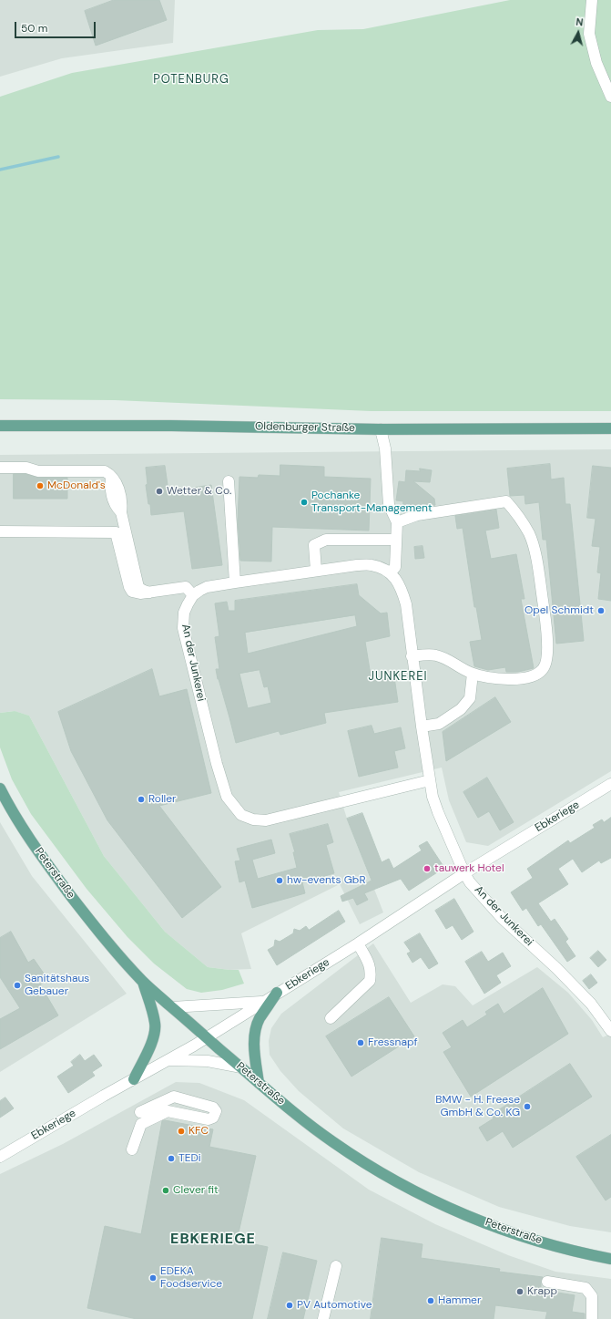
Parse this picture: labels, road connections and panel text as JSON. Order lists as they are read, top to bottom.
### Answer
{
  "streets": {
    "main road": ["Oldenburger Straße", "Peterstraße"],
    "street": ["An der Junkerei", "Ebkeriege"]
  },
  "crossings": [
    ["An der Junkerei", "Ebkeriege"],
    ["Ebkeriege", "Peterstraße"]
  ],
  "districts": ["POTENBURG", "JUNKEREI", "EBKERIEGE"],
  "places": [
    "McDonald's",
    "Wetter & Co.",
    "Pochanke Transport-Management",
    "Opel Schmidt",
    "Roller",
    "tauwerk Hotel",
    "hw-events GbR",
    "Sanitätshaus Gebauer",
    "Fressnapf",
    "BMW - H. Freese GmbH & Co. KG",
    "KFC",
    "TEDi",
    "Clever fit",
    "EDEKA Foodservice",
    "Krapp",
    "Hammer",
    "PV Automotive"
  ],
  "scale_bar": "50 m",
  "north": "top"
}
